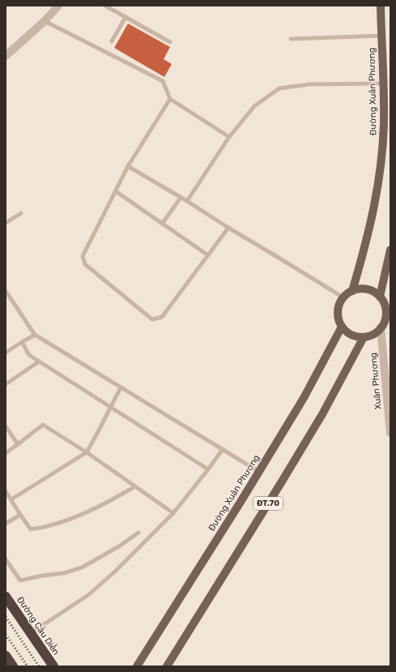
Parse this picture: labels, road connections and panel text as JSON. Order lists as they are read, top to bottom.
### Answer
{
  "streets": {
    "highway": ["Đường Cầu Diễn"],
    "main road": ["Đường Xuân Phương", "ĐT.70"],
    "street": ["Xuân Phương"]
  },
  "crossings": [
    ["Đường Xuân Phương", "Xuân Phương"],
    ["Đường Xuân Phương", "ĐT.70"],
    ["Xuân Phương", "ĐT.70"]
  ]
}
